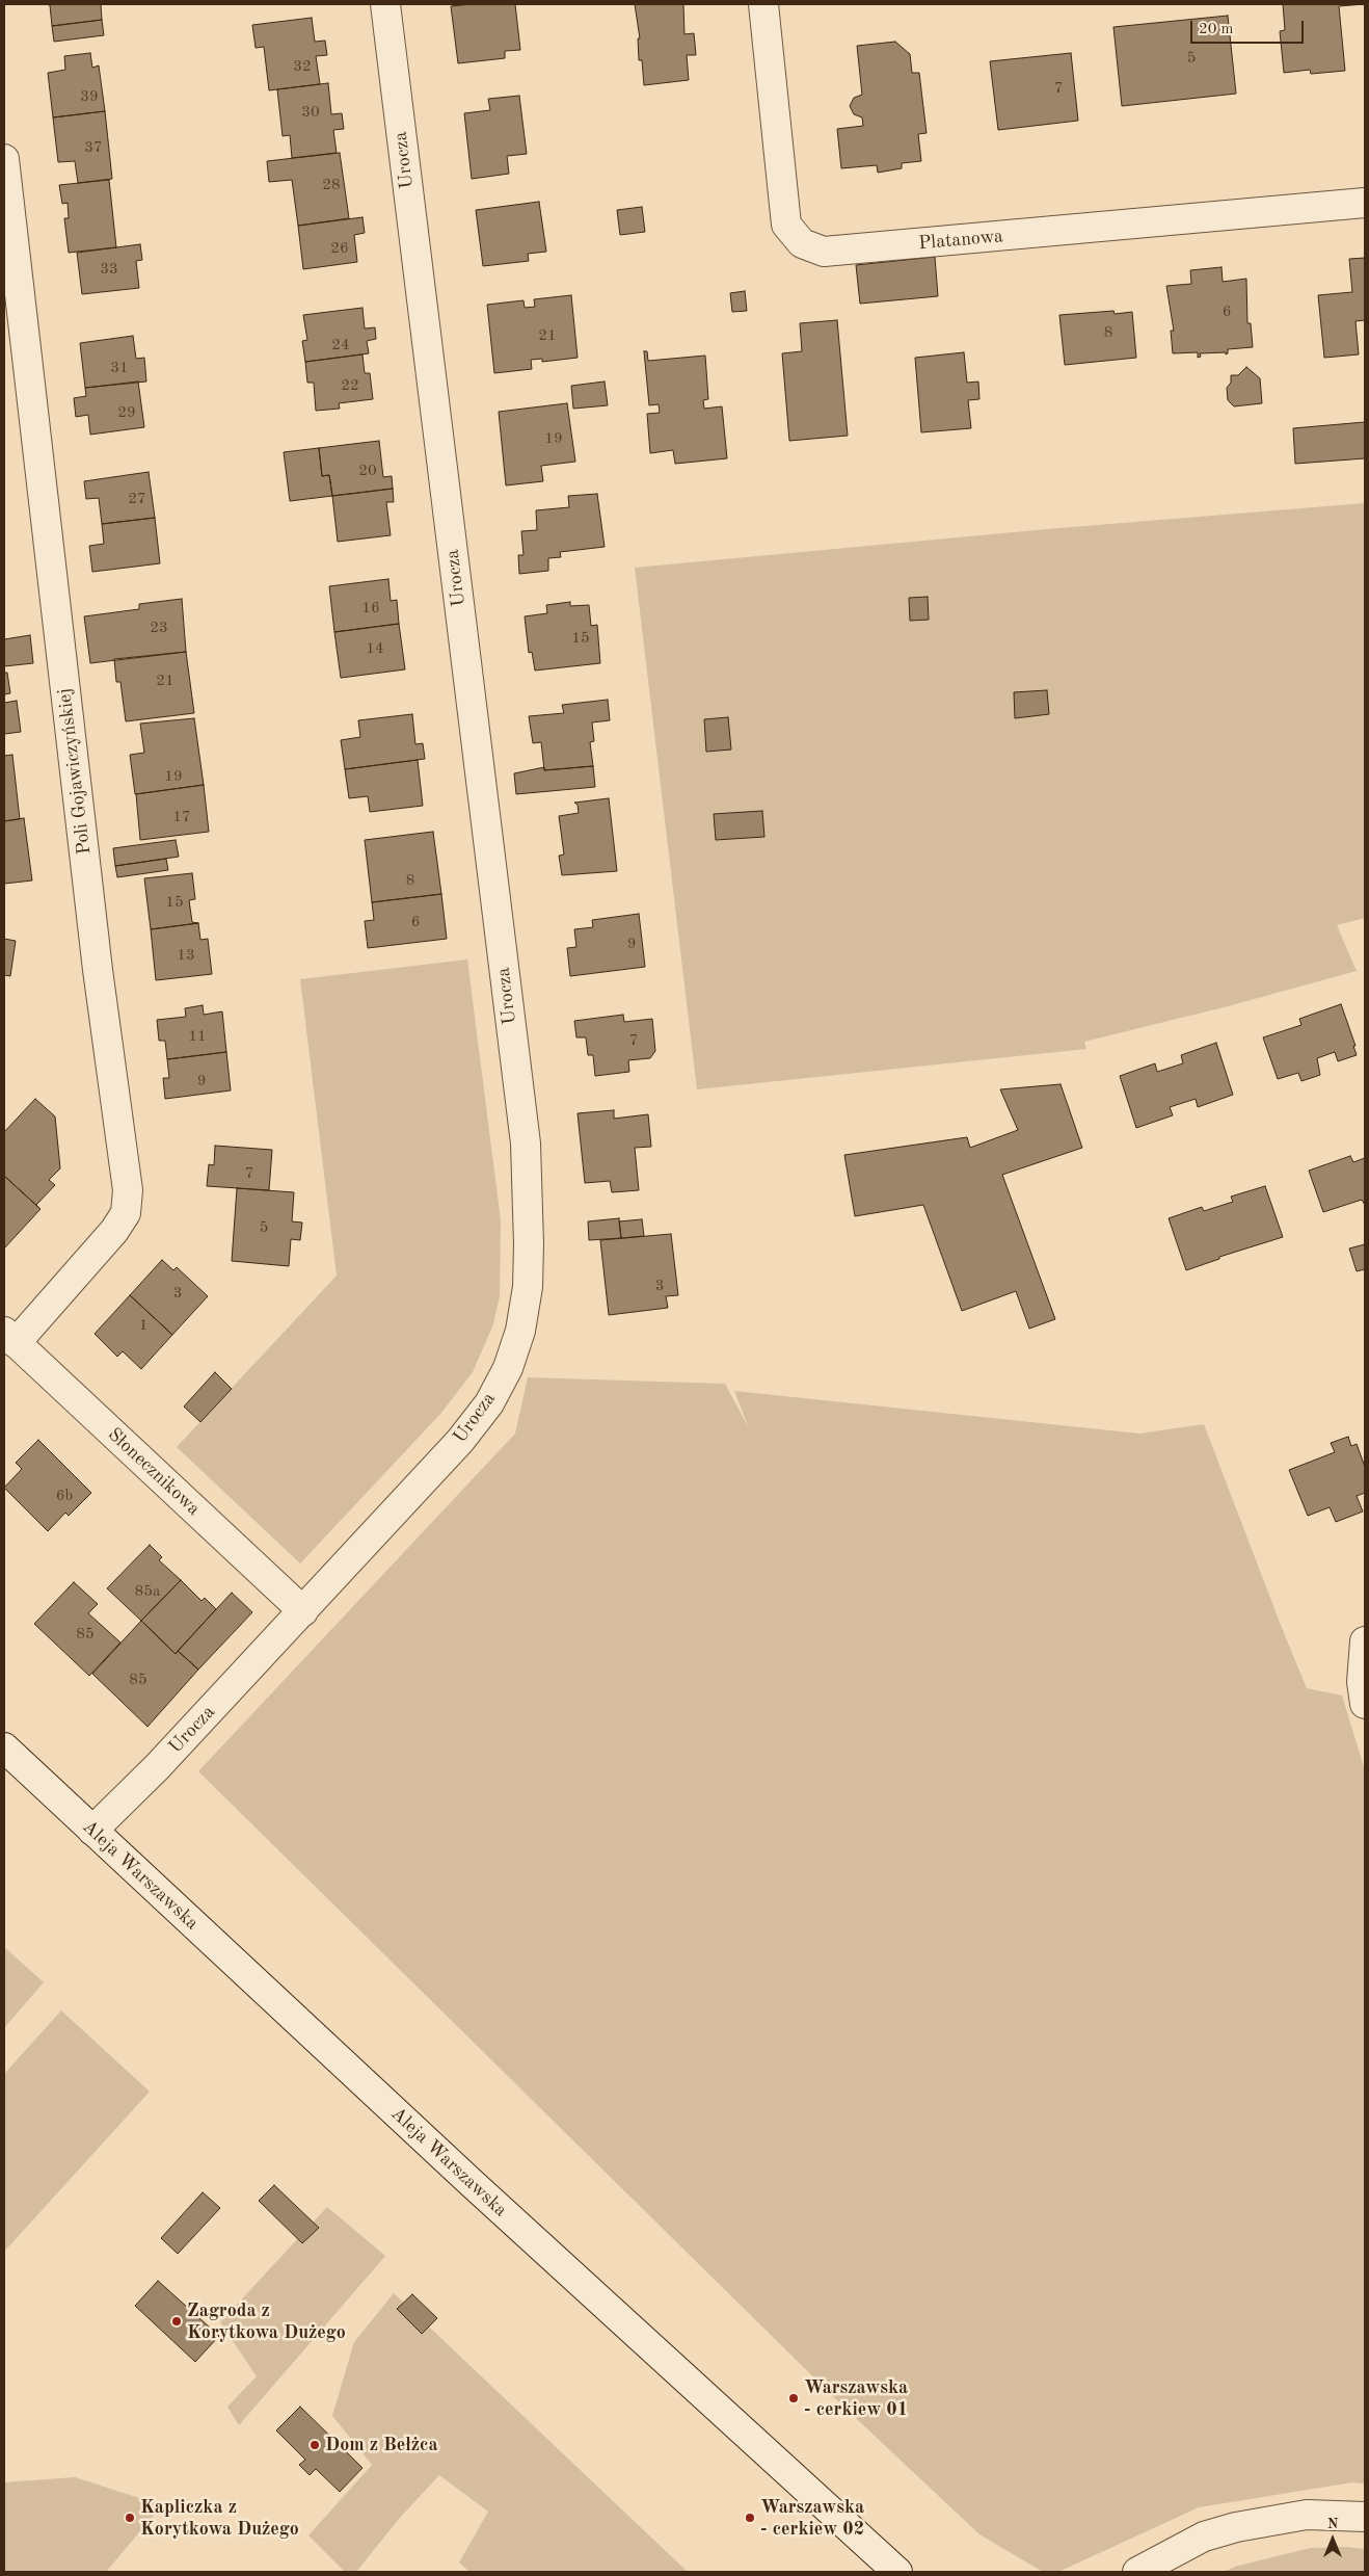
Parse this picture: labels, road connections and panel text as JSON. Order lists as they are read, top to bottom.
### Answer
{
  "streets": {
    "street": [
      "Urocza",
      "Platanowa",
      "Poli Gojawiczyńskiej",
      "Słonecznikowa",
      "Aleja Warszawska"
    ]
  },
  "crossings": [
    ["Urocza", "Słonecznikowa"],
    ["Urocza", "Aleja Warszawska"],
    ["Poli Gojawiczyńskiej", "Słonecznikowa"]
  ],
  "places": [
    "Zagroda z Korytkowa Dużego",
    "Warszawska - cerkiew 01",
    "Dom z Bełżca",
    "Kapliczka z Korytkowa Dużego",
    "Warszawska - cerkiew 02"
  ],
  "house_numbers": [
    "5",
    "32",
    "7",
    "39",
    "30",
    "37",
    "28",
    "26",
    "33",
    "6",
    "8",
    "21",
    "24",
    "31",
    "22",
    "29",
    "19",
    "20",
    "27",
    "16",
    "23",
    "15",
    "14",
    "21",
    "19",
    "17",
    "8",
    "15",
    "6",
    "9",
    "13",
    "11",
    "7",
    "9",
    "7",
    "5",
    "3",
    "3",
    "1",
    "6b",
    "85a",
    "85",
    "85"
  ],
  "scale_bar": "20 m",
  "north": "top"
}
